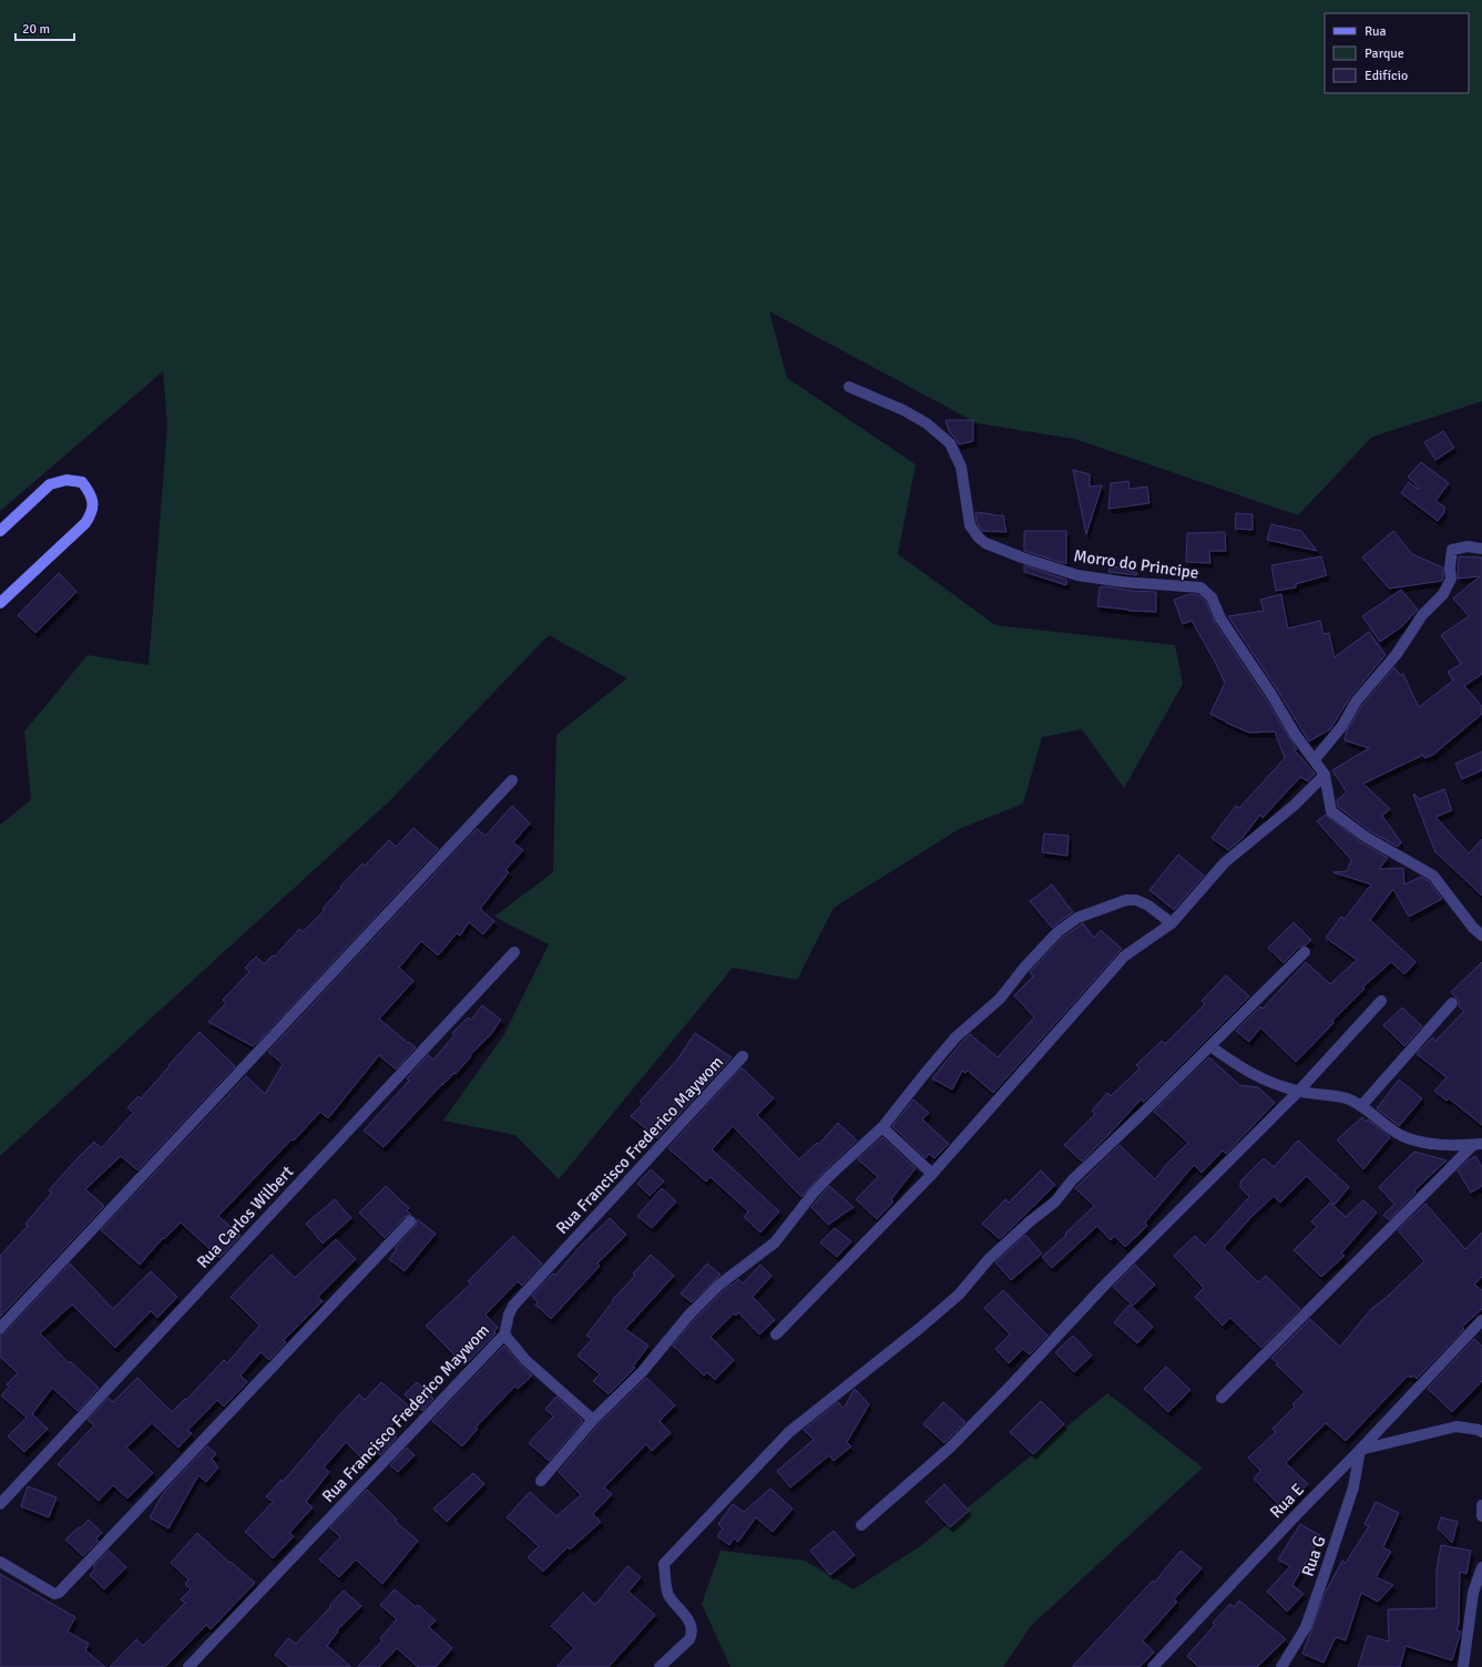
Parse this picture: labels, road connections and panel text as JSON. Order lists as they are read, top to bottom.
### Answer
{
  "streets": {
    "street": [
      "Morro do Principe",
      "Rua Francisco Frederico Maywom",
      "Rua Carlos Wilbert",
      "Rua E",
      "Rua G"
    ]
  },
  "crossings": [
    ["Rua E", "Rua G"]
  ],
  "legend": ["Rua", "Parque", "Edifício"],
  "scale_bar": "20 m"
}
